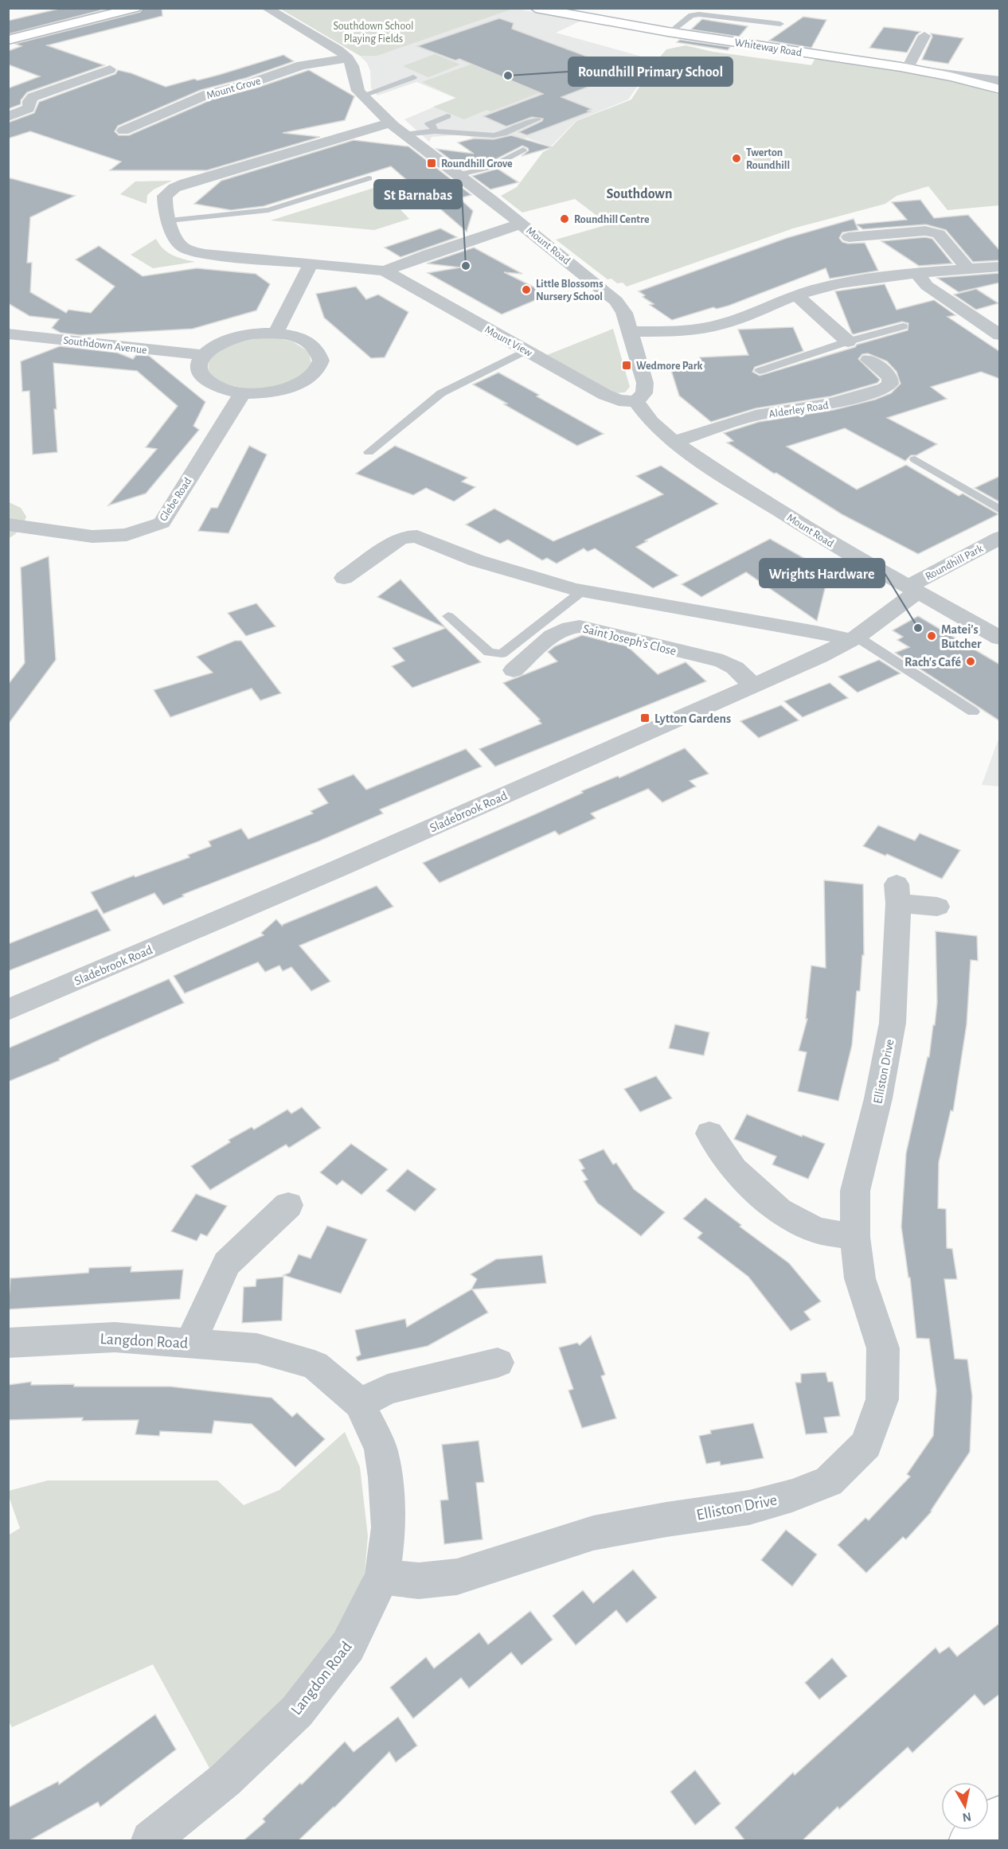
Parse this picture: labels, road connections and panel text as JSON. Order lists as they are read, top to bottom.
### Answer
{
  "streets": {
    "street": [
      "Whiteway Road",
      "Mount Grove",
      "Mount Road",
      "Mount View",
      "Southdown Avenue",
      "Alderley Road",
      "Glebe Road",
      "Roundhill Park",
      "Saint Joseph's Close",
      "Sladebrook Road",
      "Elliston Drive",
      "Langdon Road"
    ]
  },
  "crossings": [
    ["Mount Grove", "Mount Road"],
    ["Mount Road", "Mount View"],
    ["Mount Road", "Alderley Road"],
    ["Mount Road", "Roundhill Park"],
    ["Mount Road", "Sladebrook Road"],
    ["Roundhill Park", "Sladebrook Road"],
    ["Saint Joseph's Close", "Sladebrook Road"],
    ["Elliston Drive", "Langdon Road"]
  ],
  "districts": ["Southdown"],
  "parks": ["Southdown School Playing Fields"],
  "places": {
    "other": [
      "Roundhill Primary School",
      "Twerton Roundhill",
      "Roundhill Centre",
      "St Barnabas",
      "Little Blossoms Nursery School",
      "Wrights Hardware",
      "Matei's Butcher",
      "Rach's Café"
    ],
    "transit": ["Roundhill Grove", "Wedmore Park", "Lytton Gardens"]
  },
  "north": "bottom"
}
